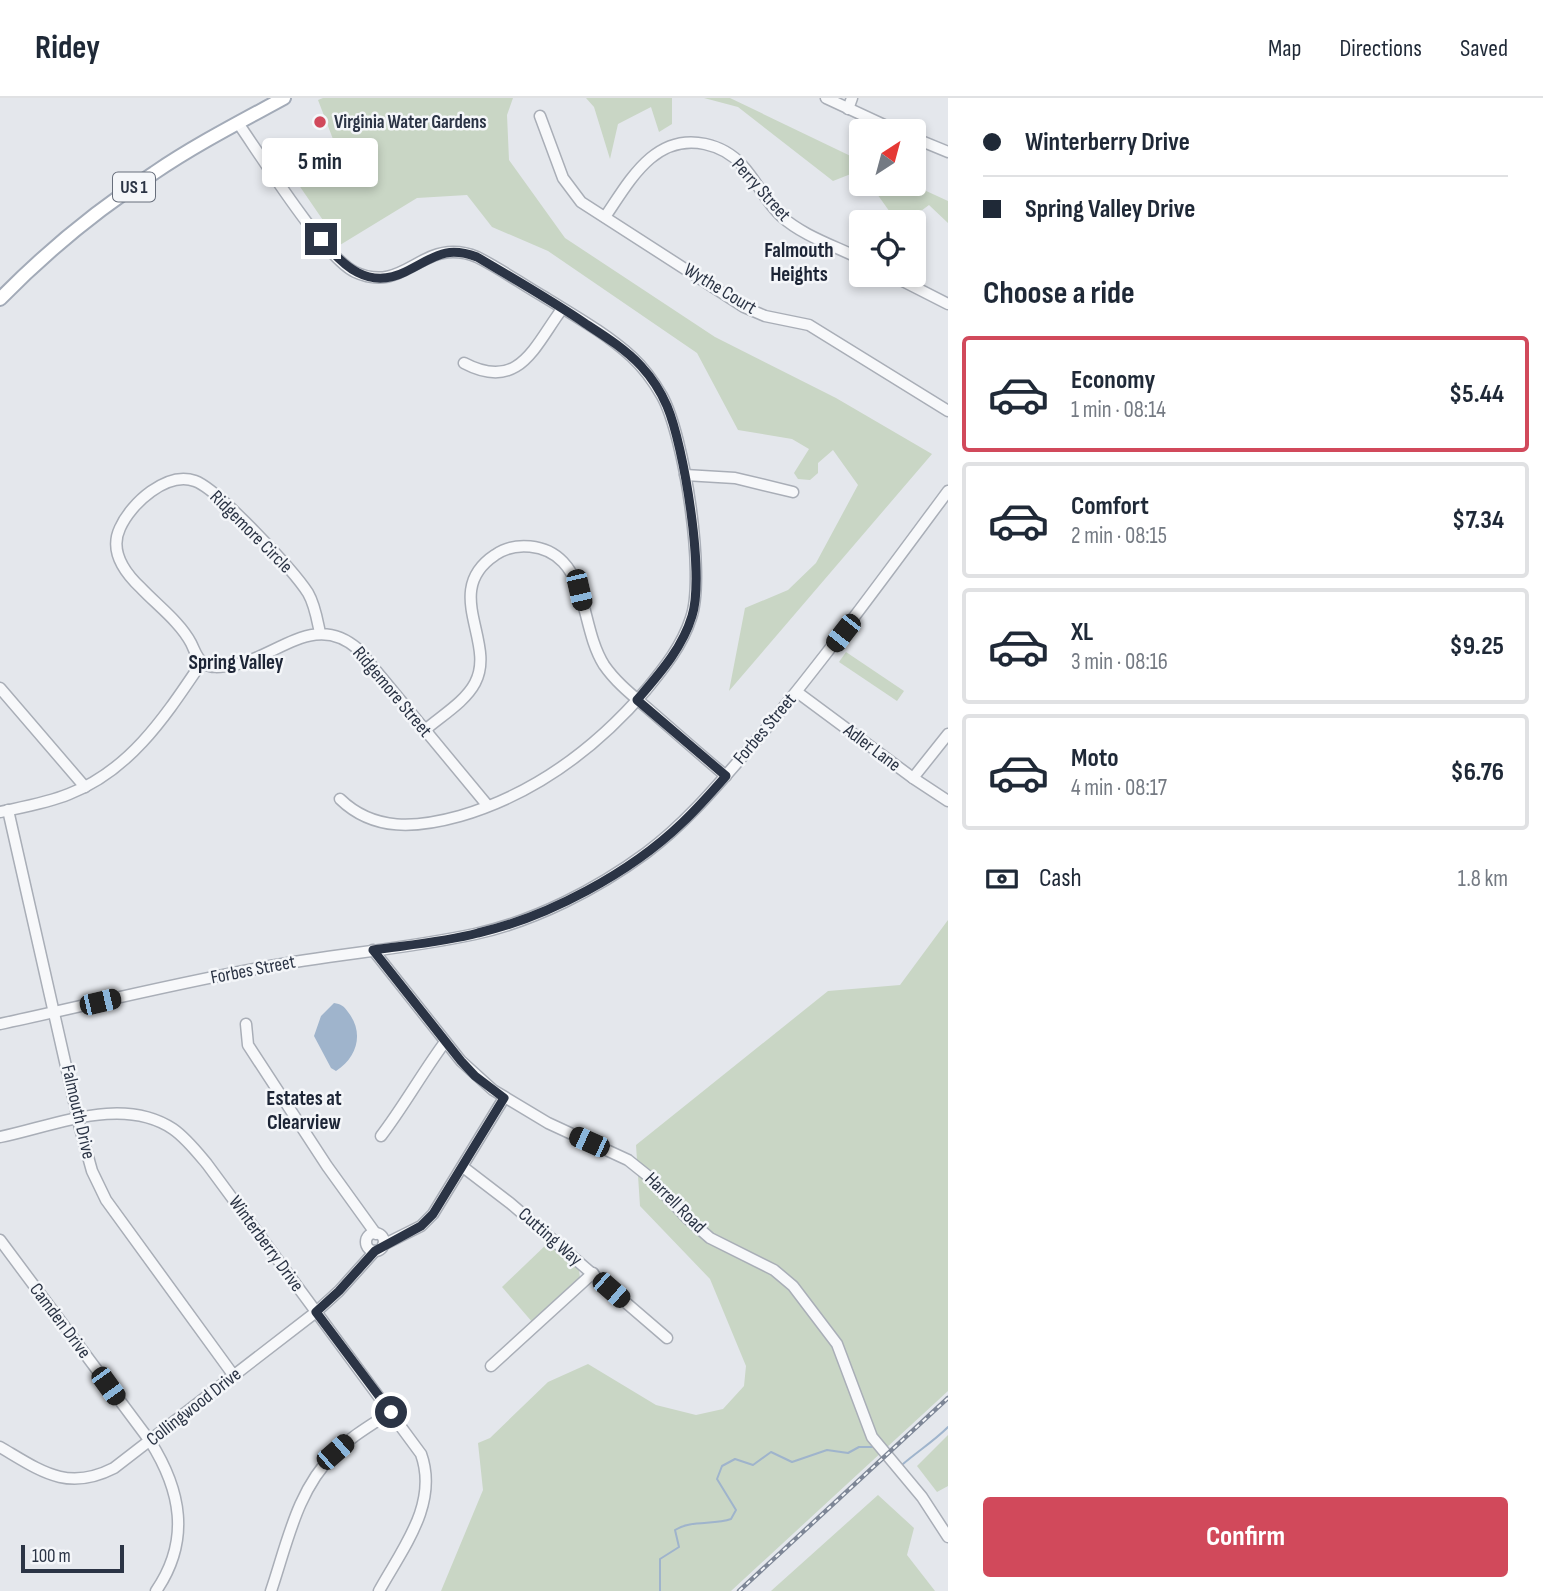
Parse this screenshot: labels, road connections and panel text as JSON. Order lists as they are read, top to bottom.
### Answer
{
  "streets": {
    "main road": ["US 1"],
    "street": [
      "Perry Street",
      "Wythe Court",
      "Ridgemore Circle",
      "Ridgemore Street",
      "Forbes Street",
      "Adler Lane",
      "Falmouth Drive",
      "Harrell Road",
      "Cutting Way",
      "Winterberry Drive",
      "Camden Drive",
      "Collingwood Drive"
    ]
  },
  "crossings": [
    ["Perry Street", "Wythe Court"],
    ["Ridgemore Circle", "Ridgemore Street"],
    ["Forbes Street", "Adler Lane"],
    ["Forbes Street", "Falmouth Drive"],
    ["Forbes Street", "Harrell Road"],
    ["Falmouth Drive", "Winterberry Drive"],
    ["Falmouth Drive", "Collingwood Drive"],
    ["Winterberry Drive", "Collingwood Drive"],
    ["Camden Drive", "Collingwood Drive"]
  ],
  "districts": ["Falmouth Heights", "Spring Valley", "Estates at Clearview"],
  "places": ["Virginia Water Gardens"],
  "scale_bar": "100 m",
  "north": "top right",
  "page": {
    "header": "Ridey",
    "nav": ["Map", "Directions", "Saved"],
    "banner": ["Winterberry Drive", "Spring Valley Drive"],
    "bubble": "5 min",
    "heading": "Choose a ride",
    "list": [
      {
        "name": "Economy",
        "note": "1 min · 08:14",
        "value": "$5.44"
      },
      {
        "name": "Comfort",
        "note": "2 min · 08:15",
        "value": "$7.34"
      },
      {
        "name": "XL",
        "note": "3 min · 08:16",
        "value": "$9.25"
      },
      {
        "name": "Moto",
        "note": "4 min · 08:17",
        "value": "$6.76"
      }
    ],
    "pay": ["Cash", "1.8 km"],
    "buttons": "Confirm",
    "scale": "100 m"
  }
}
